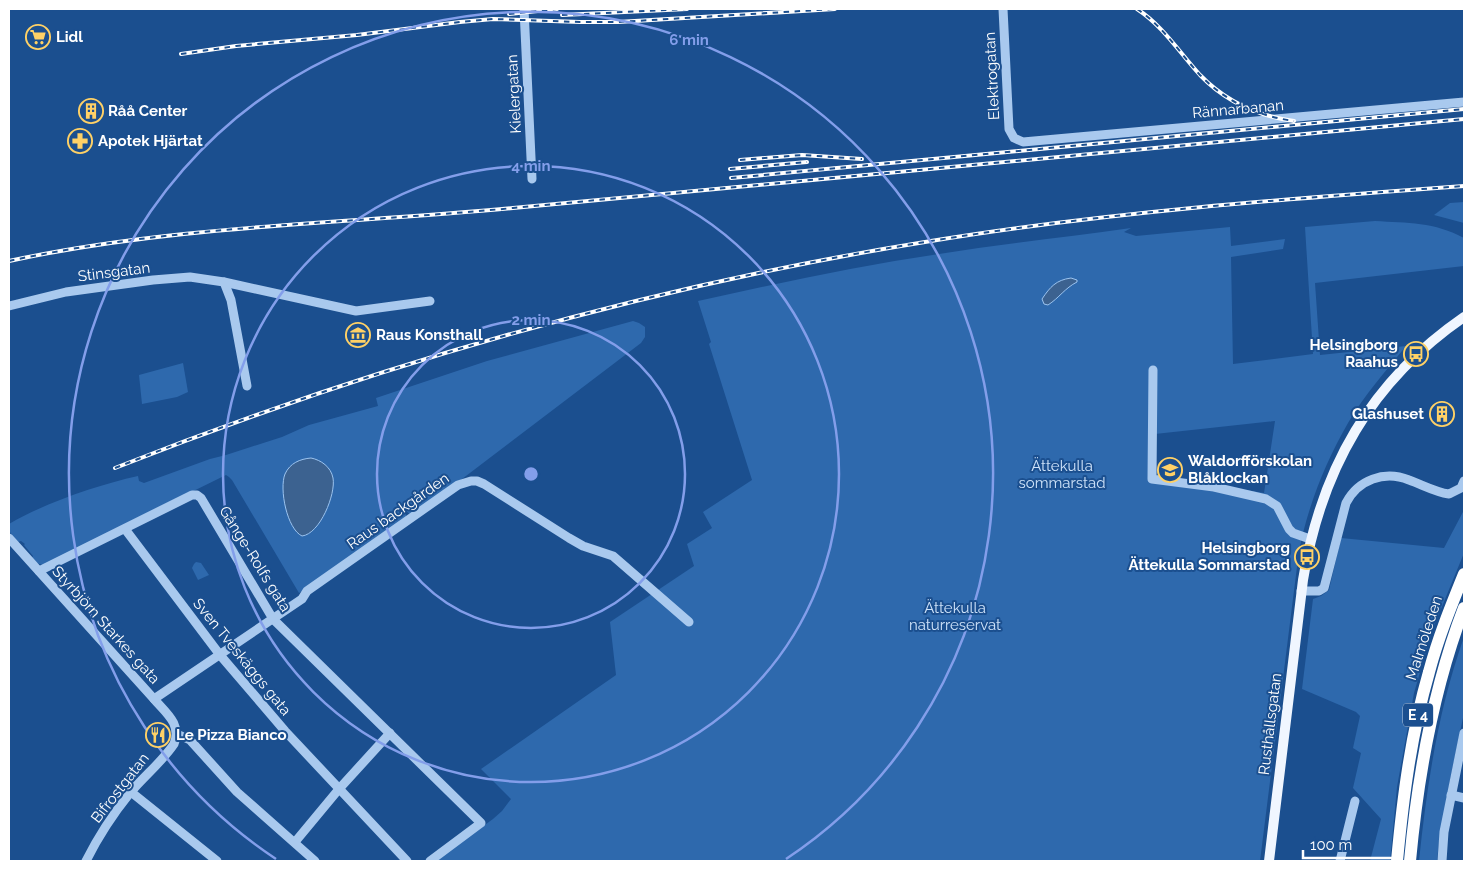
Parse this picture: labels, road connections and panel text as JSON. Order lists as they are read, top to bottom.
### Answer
{
  "streets": {
    "highway": ["Malmöleden", "E 4"],
    "main road": ["Rusthållsgatan"],
    "street": [
      "Elektrogatan",
      "Kielergatan",
      "Rännarbanan",
      "Stinsgatan",
      "Raus backgården",
      "Gånge-Rolfs gata",
      "Styrbjörn Starkes gata",
      "Sven Tveskäggs gata",
      "Bifrostgatan"
    ]
  },
  "crossings": [
    ["Elektrogatan", "Rännarbanan"],
    ["Raus backgården", "Gånge-Rolfs gata"],
    ["Raus backgården", "Styrbjörn Starkes gata"],
    ["Raus backgården", "Sven Tveskäggs gata"],
    ["Gånge-Rolfs gata", "Styrbjörn Starkes gata"],
    ["Gånge-Rolfs gata", "Sven Tveskäggs gata"],
    ["Styrbjörn Starkes gata", "Bifrostgatan"]
  ],
  "parks": ["Ättekulla sommarstad", "Ättekulla naturreservat"],
  "places": {
    "supermarket": ["Lidl"],
    "building": ["Råå Center", "Glashuset"],
    "pharmacy": ["Apotek Hjärtat"],
    "museum": ["Raus Konsthall"],
    "bus stop": ["Helsingborg Raahus", "Helsingborg Ättekulla Sommarstad"],
    "school or university": ["Waldorfförskolan Blåklockan"],
    "restaurant": ["Le Pizza Bianco"]
  },
  "scale_bar": "100 m",
  "rings": ["6 min", "4 min", "2 min"]
}
